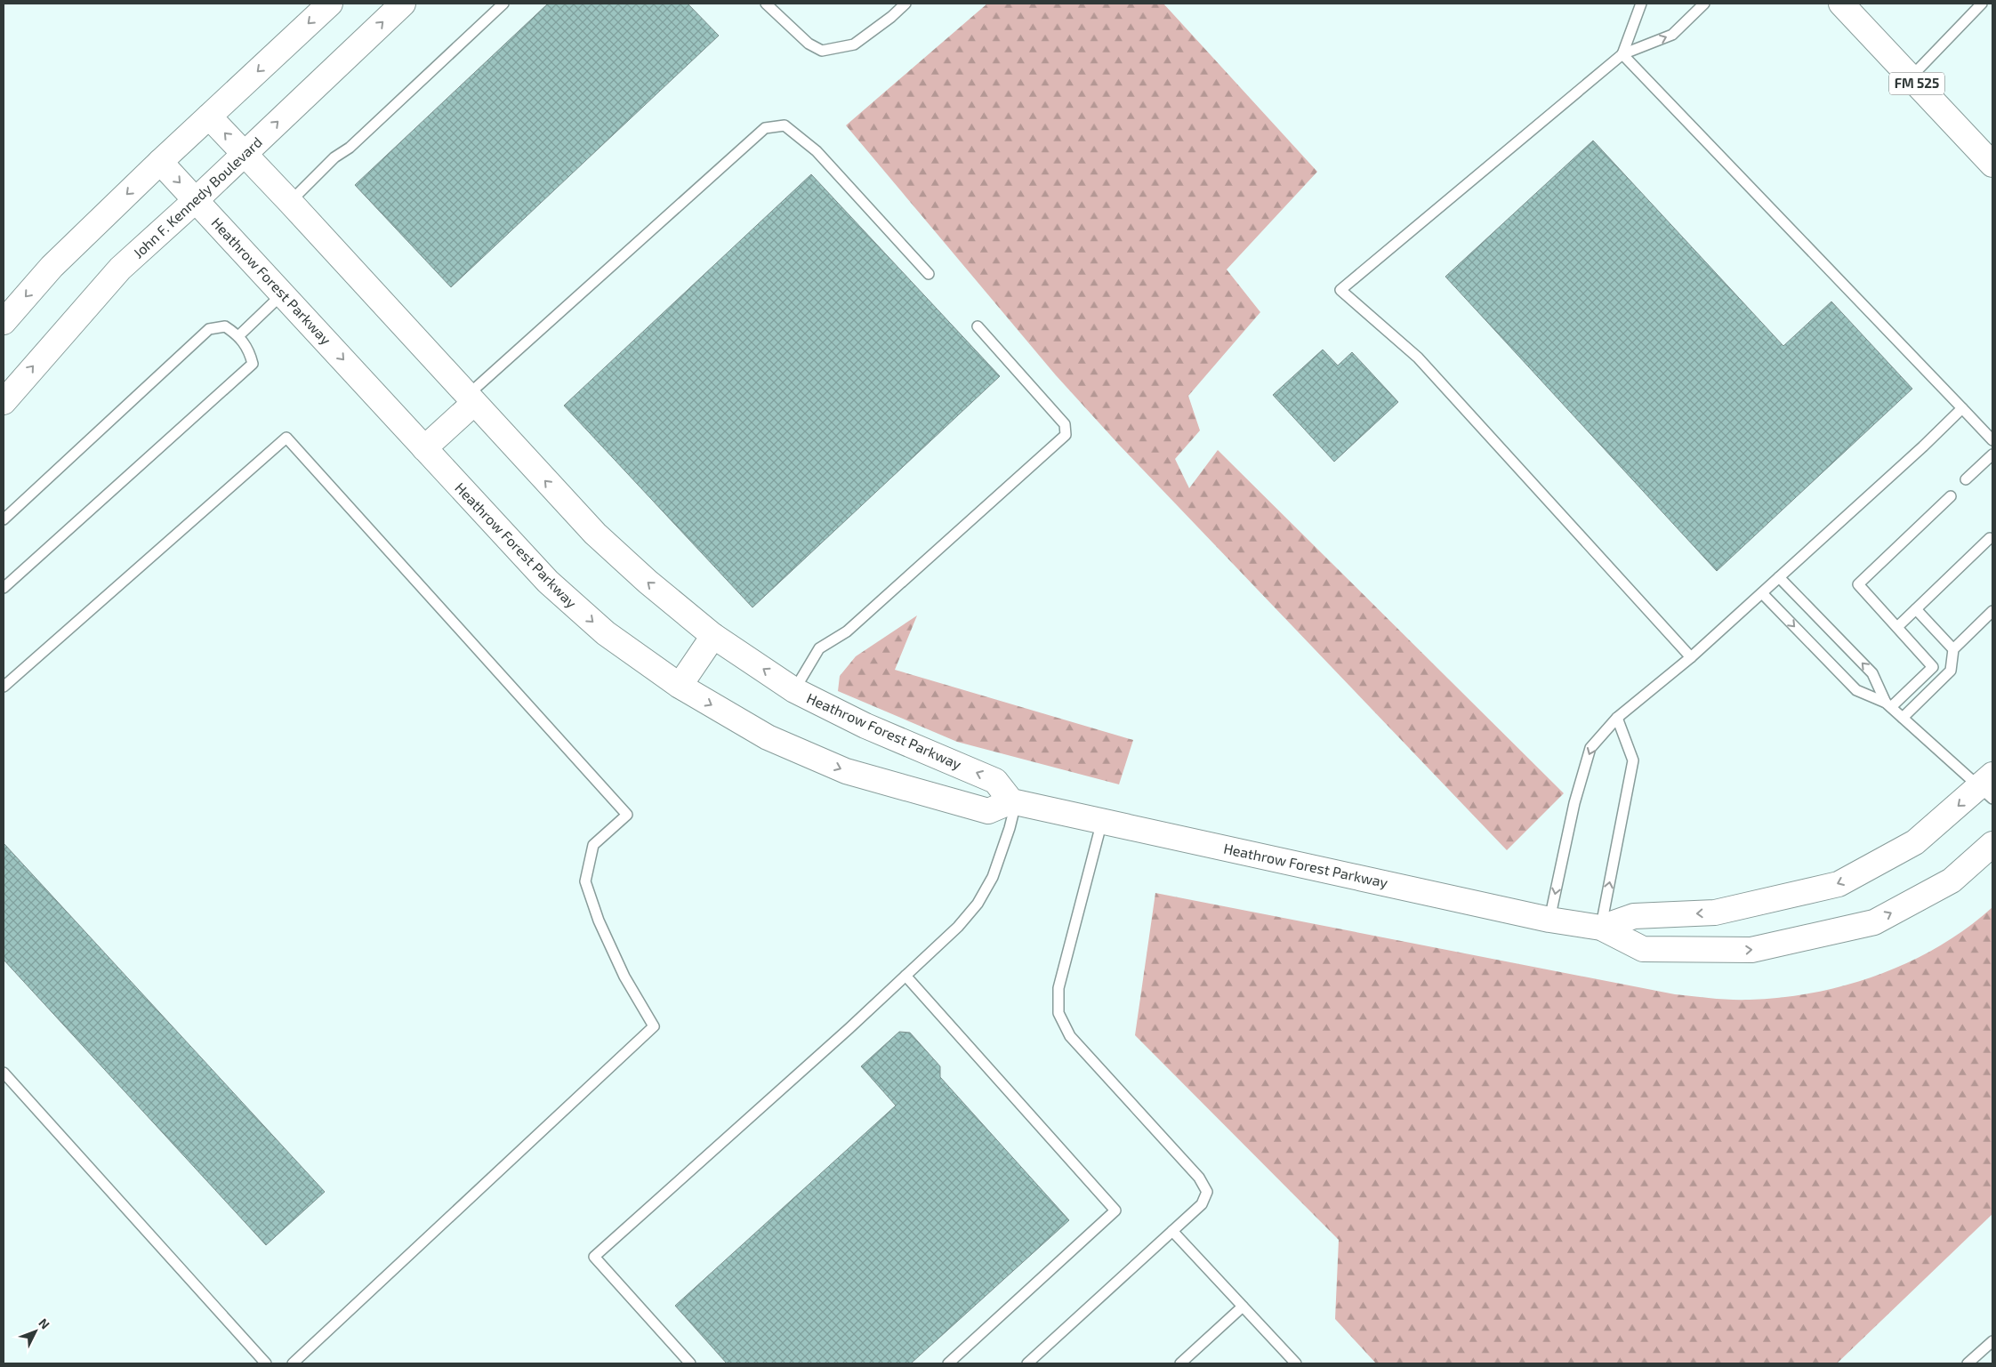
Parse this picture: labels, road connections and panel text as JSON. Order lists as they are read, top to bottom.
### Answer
{
  "streets": {
    "street": ["FM 525", "John F. Kennedy Boulevard", "Heathrow Forest Parkway"]
  },
  "crossings": [
    ["John F. Kennedy Boulevard", "Heathrow Forest Parkway"]
  ],
  "north": "top right"
}
